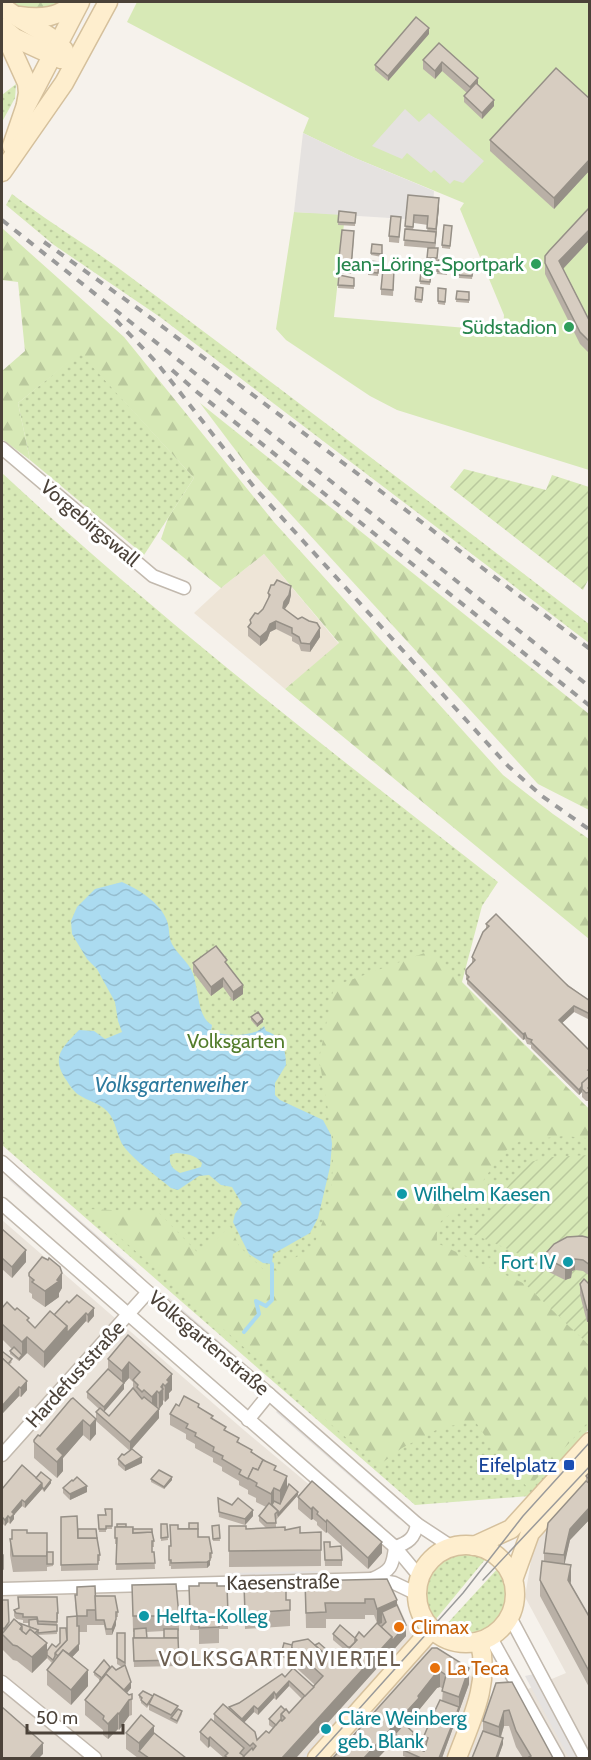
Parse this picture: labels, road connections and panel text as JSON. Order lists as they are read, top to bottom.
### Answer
{
  "streets": {
    "street": [
      "Vorgebirgswall",
      "Volksgartenstraße",
      "Hardefuststraße",
      "Kaesenstraße"
    ]
  },
  "crossings": [
    ["Volksgartenstraße", "Hardefuststraße"],
    ["Volksgartenstraße", "Kaesenstraße"]
  ],
  "districts": ["VOLKSGARTENVIERTEL"],
  "water": ["Volksgartenweiher"],
  "parks": ["Volksgarten"],
  "places": {
    "other": [
      "Jean-Löring-Sportpark",
      "Südstadion",
      "Wilhelm Kaesen",
      "Fort IV",
      "Helfta-Kolleg",
      "Climax",
      "La Teca",
      "Cläre Weinberg geb. Blank"
    ],
    "transit": ["Eifelplatz"]
  },
  "scale_bar": "50 m"
}
